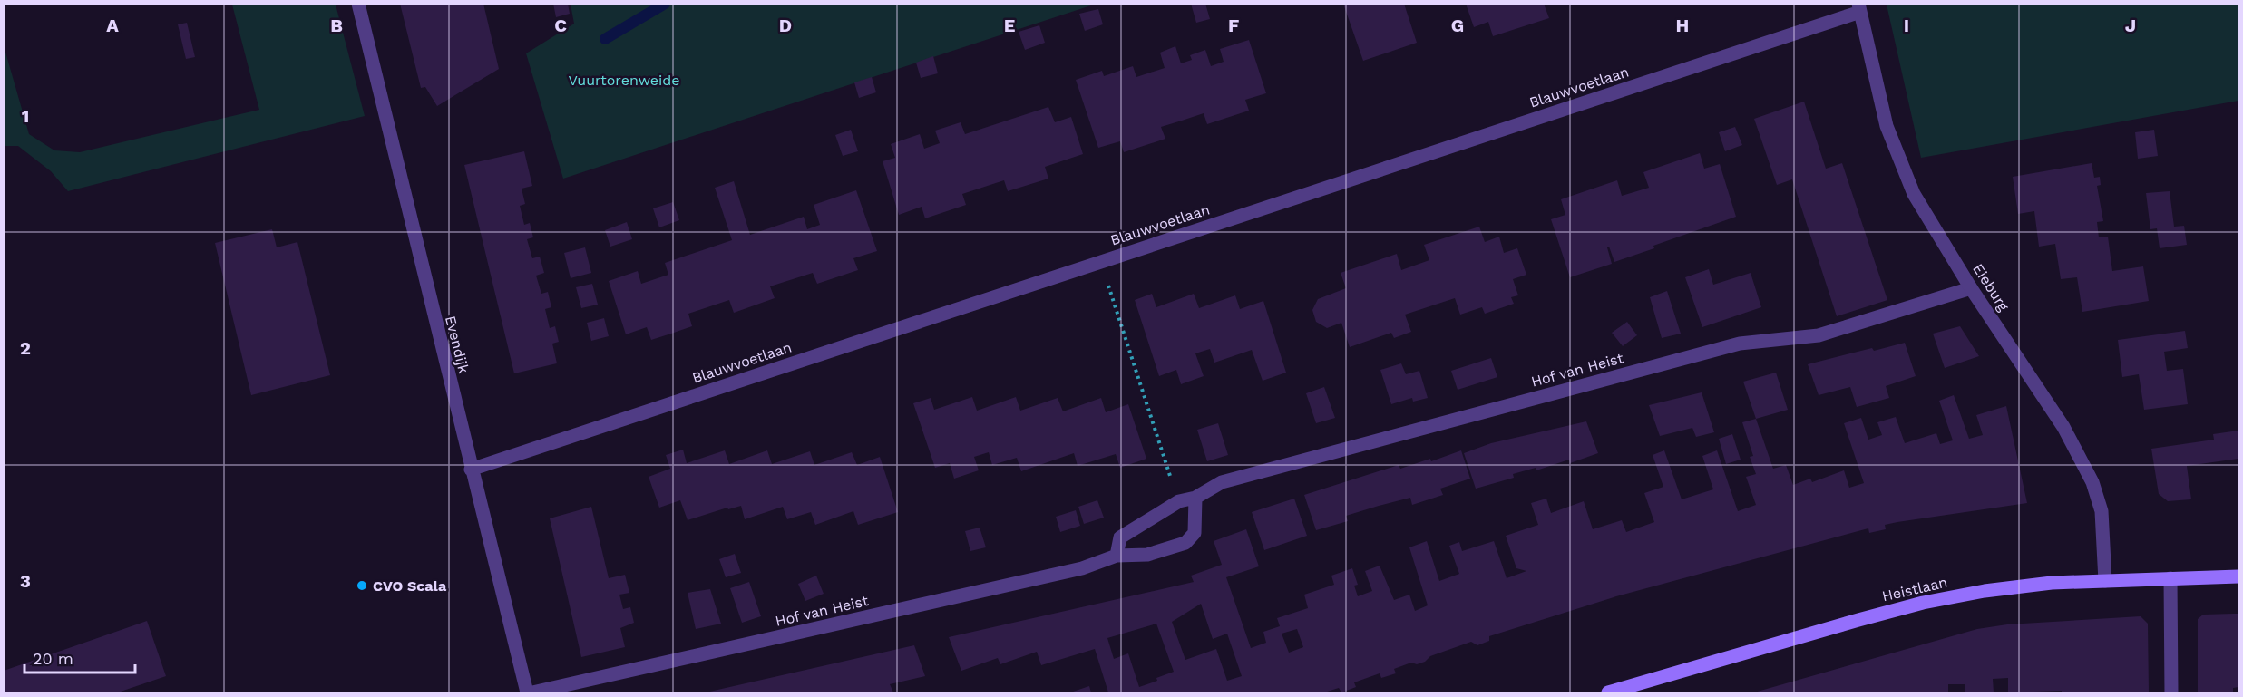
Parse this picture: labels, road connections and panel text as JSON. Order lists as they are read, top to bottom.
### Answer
{
  "streets": {
    "main road": ["Heistlaan"],
    "street": [
      "Blauwvoetlaan",
      "Eieburg",
      "Evendijk",
      "Hof van Heist"
    ]
  },
  "crossings": [
    ["Blauwvoetlaan", "Eieburg"],
    ["Blauwvoetlaan", "Evendijk"],
    ["Eieburg", "Hof van Heist"],
    ["Eieburg", "Heistlaan"]
  ],
  "parks": ["Vuurtorenweide"],
  "places": ["CVO Scala"],
  "scale_bar": "20 m",
  "grid": {
    "columns": [
      "A",
      "B",
      "C",
      "D",
      "E",
      "F",
      "G",
      "H",
      "I",
      "J"
    ],
    "rows": ["1", "2", "3"]
  }
}
